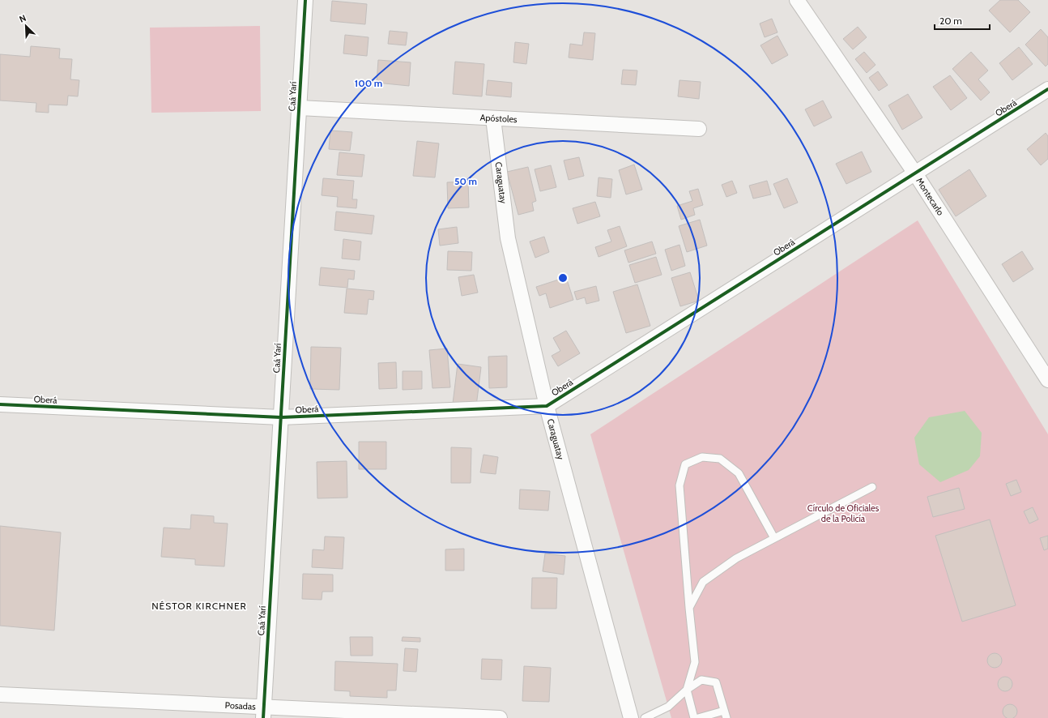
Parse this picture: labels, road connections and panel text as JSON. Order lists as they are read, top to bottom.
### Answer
{
  "streets": {
    "street": [
      "Caá Yarí",
      "Oberá",
      "Apóstoles",
      "Caraguatay",
      "Montecarlo",
      "Posadas"
    ]
  },
  "crossings": [
    ["Caá Yarí", "Oberá"],
    ["Caá Yarí", "Apóstoles"],
    ["Caá Yarí", "Posadas"],
    ["Oberá", "Caraguatay"],
    ["Oberá", "Montecarlo"],
    ["Apóstoles", "Caraguatay"]
  ],
  "districts": ["NÉSTOR KIRCHNER"],
  "parks": ["Círculo de Oficiales de la Policía"],
  "scale_bar": "20 m",
  "north": "top left",
  "rings": ["100 m", "50 m"]
}
